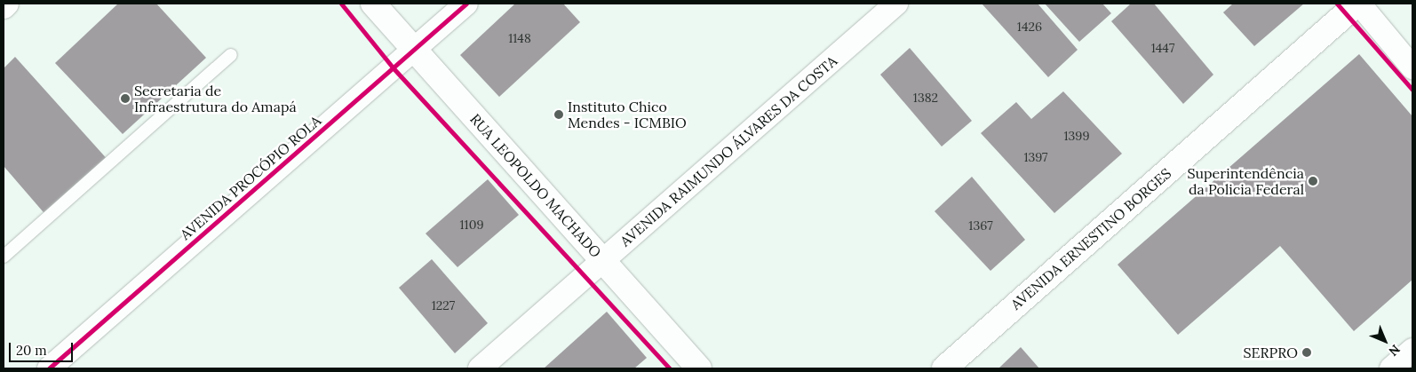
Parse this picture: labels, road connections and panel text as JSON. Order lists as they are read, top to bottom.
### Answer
{
  "streets": {
    "street": [
      "AVENIDA RAIMUNDO ÁLVARES DA COSTA",
      "AVENIDA PROCÓPIO ROLA",
      "RUA LEOPOLDO MACHADO",
      "AVENIDA ERNESTINO BORGES"
    ]
  },
  "crossings": [
    ["AVENIDA RAIMUNDO ÁLVARES DA COSTA", "RUA LEOPOLDO MACHADO"],
    ["AVENIDA PROCÓPIO ROLA", "RUA LEOPOLDO MACHADO"]
  ],
  "places": [
    "Secretaria de Infraestrutura do Amapá",
    "Instituto Chico Mendes - ICMBIO",
    "Superintendência da Policia Federal",
    "SERPRO"
  ],
  "house_numbers": [
    "1426",
    "1148",
    "1447",
    "1382",
    "1399",
    "1397",
    "1109",
    "1367",
    "1227"
  ],
  "scale_bar": "20 m",
  "north": "bottom right"
}
